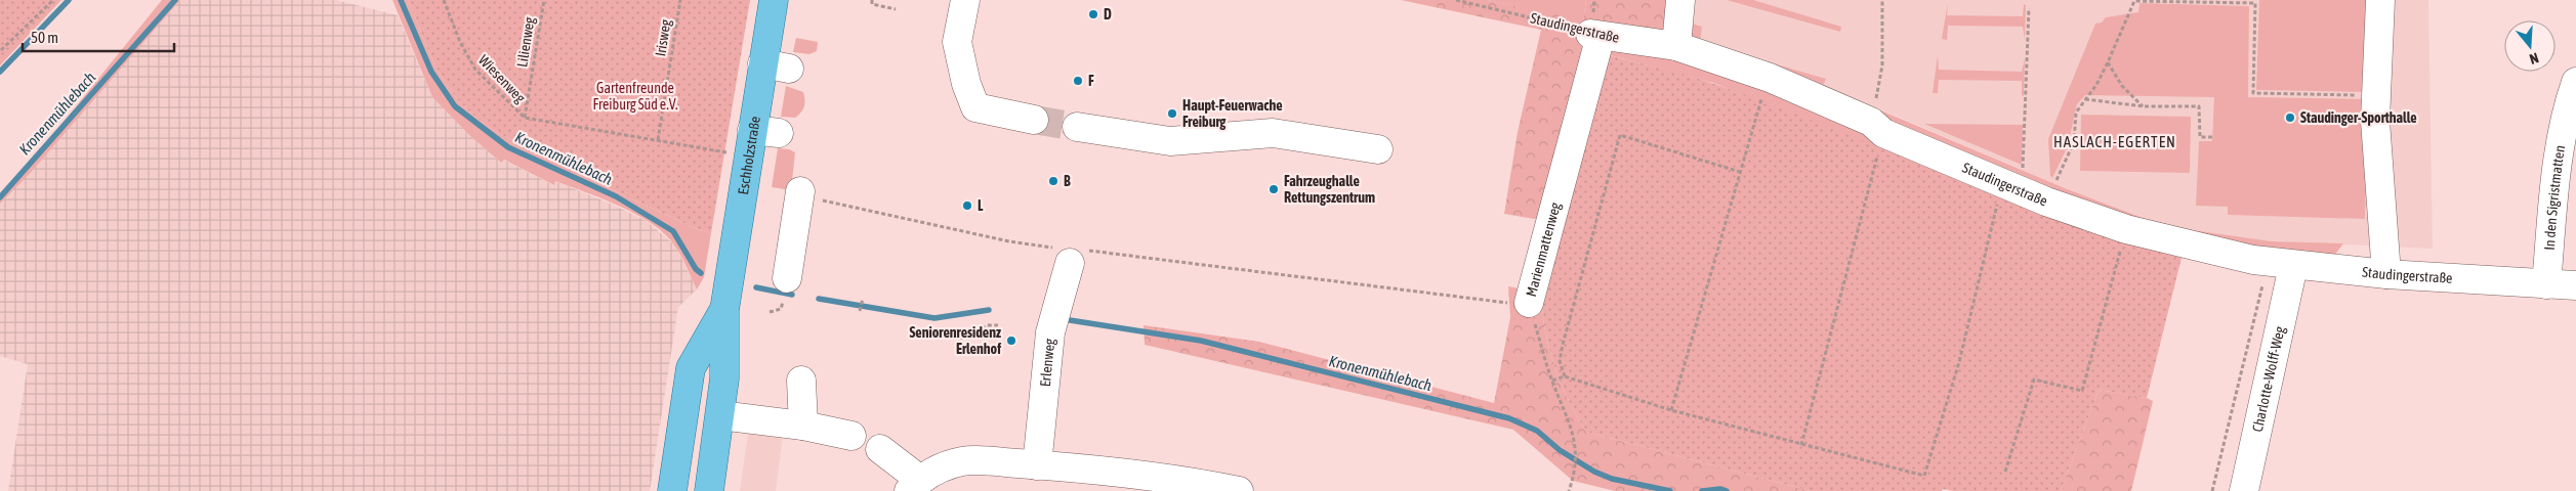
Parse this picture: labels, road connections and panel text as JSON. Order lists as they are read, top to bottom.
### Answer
{
  "streets": {
    "main road": ["Eschholzstraße"],
    "street": [
      "Staudingerstraße",
      "In den Sigristmatten",
      "Marienmattenweg",
      "Erlenweg",
      "Charlotte-Wolff-Weg"
    ],
    "path": ["Irisweg", "Lilienweg", "Wiesenweg"]
  },
  "crossings": [
    ["Staudingerstraße", "In den Sigristmatten"],
    ["Staudingerstraße", "Marienmattenweg"],
    ["Staudingerstraße", "Charlotte-Wolff-Weg"],
    ["Irisweg", "Wiesenweg"],
    ["Lilienweg", "Wiesenweg"]
  ],
  "districts": ["HASLACH-EGERTEN"],
  "water": ["Kronenmühlebach"],
  "parks": ["Gartenfreunde Freiburg Süd e.V."],
  "places": [
    "D",
    "F",
    "Haupt-Feuerwache Freiburg",
    "Staudinger-Sporthalle",
    "B",
    "Fahrzeughalle Rettungszentrum",
    "L",
    "Seniorenresidenz Erlenhof"
  ],
  "scale_bar": "50 m",
  "north": "bottom"
}
